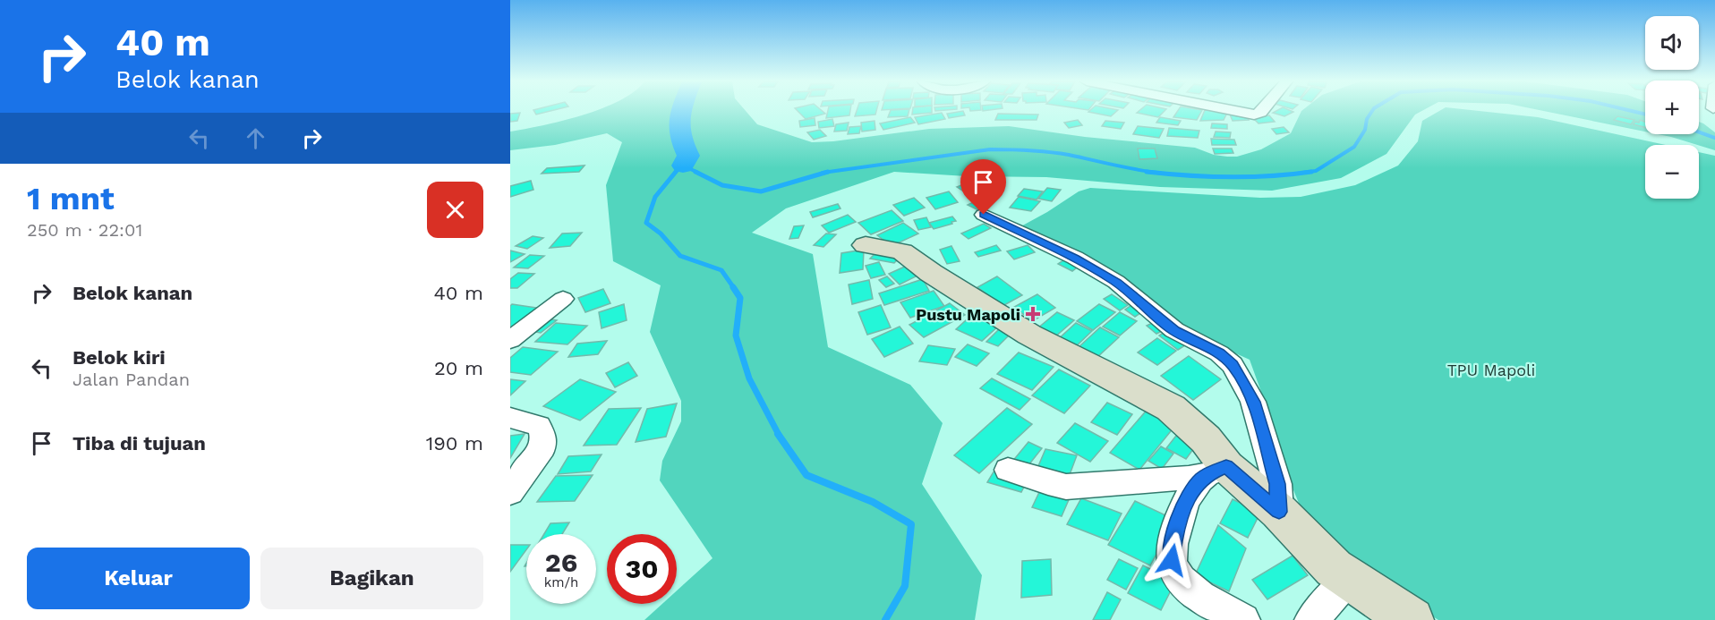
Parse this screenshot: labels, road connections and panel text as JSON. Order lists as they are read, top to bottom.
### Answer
{
  "parks": ["TPU Mapoli"],
  "places": {
    "health": ["Pustu Mapoli"]
  },
  "page": {
    "turn": ["40 m", "Belok kanan"],
    "map_buttons": ["+", "−"],
    "heading": ["1 mnt", "250 m · 22:01"],
    "list": [
      {
        "name": "Belok kanan",
        "value": "40 m"
      },
      {
        "name": "Belok kiri",
        "note": "Jalan Pandan",
        "value": "20 m"
      },
      {
        "name": "Tiba di tujuan",
        "value": "190 m"
      }
    ],
    "speed": "26 km/h",
    "limit": "30",
    "buttons": ["Keluar", "Bagikan"]
  }
}
